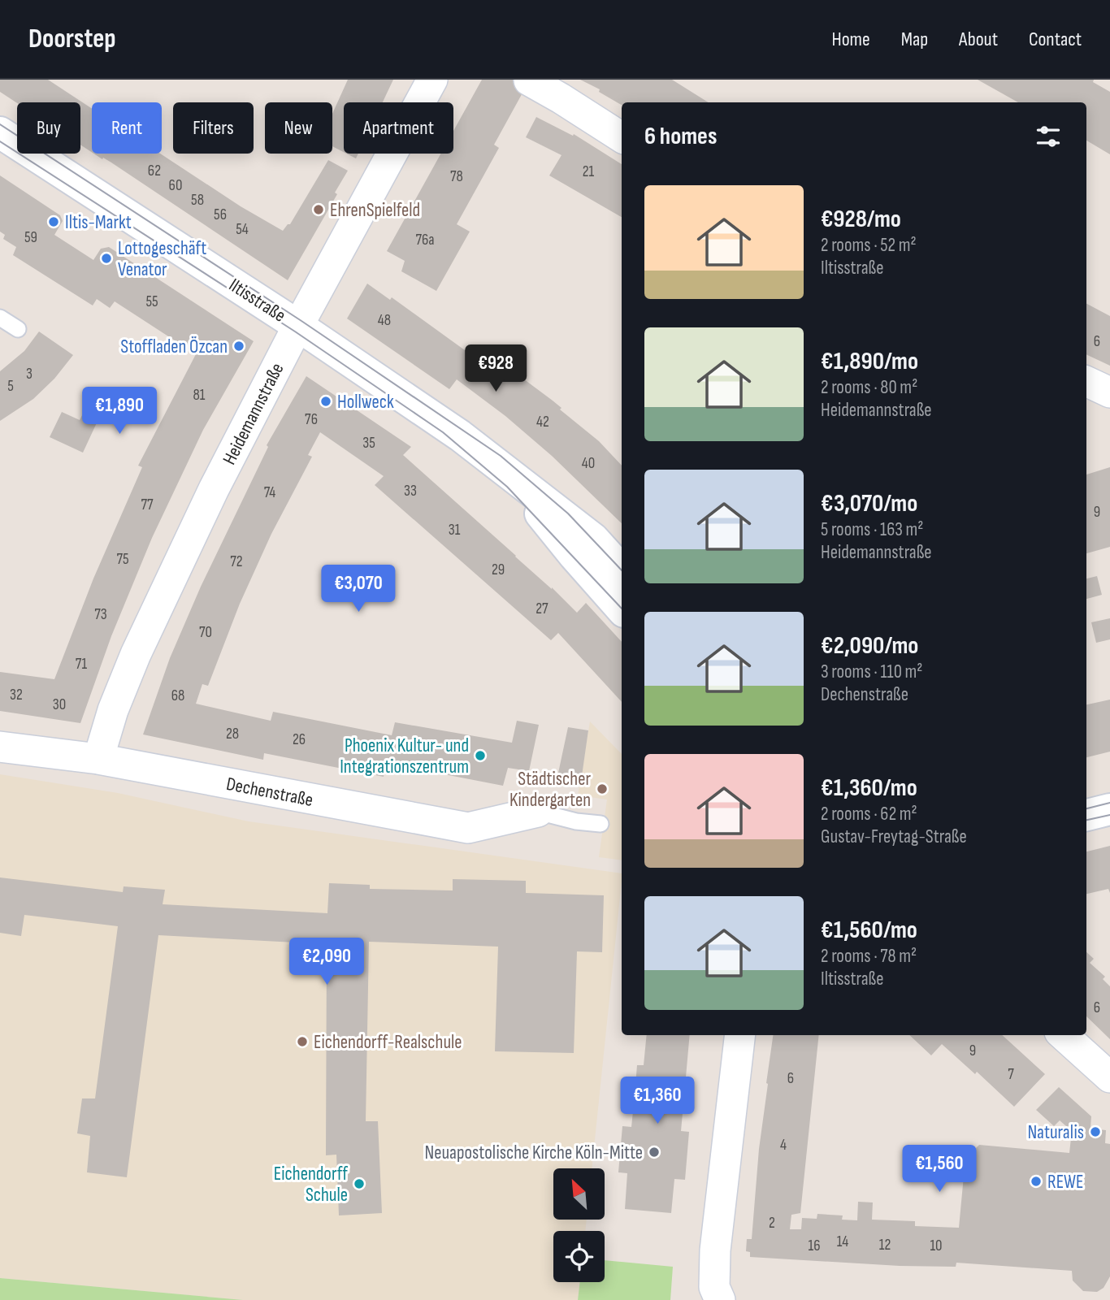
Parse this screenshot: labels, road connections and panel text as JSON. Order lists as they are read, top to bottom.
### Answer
{
  "streets": {
    "street": ["Iltisstraße", "Heidemannstraße", "Dechenstraße"]
  },
  "crossings": [
    ["Iltisstraße", "Heidemannstraße"],
    ["Heidemannstraße", "Dechenstraße"]
  ],
  "places": [
    "EhrenSpielfeld",
    "Iltis-Markt",
    "Lottogeschäft Venator",
    "Stoffladen Özcan",
    "Hollweck",
    "Phoenix Kultur- und Integrationszentrum",
    "Städtischer Kindergarten",
    "Eichendorff-Realschule",
    "Naturalis",
    "Neuapostolische Kirche Köln-Mitte",
    "REWE",
    "Eichendorff Schule"
  ],
  "house_numbers": [
    "62",
    "21",
    "78",
    "60",
    "58",
    "56",
    "54",
    "59",
    "76a",
    "55",
    "48",
    "6",
    "3",
    "5",
    "81",
    "76",
    "42",
    "35",
    "40",
    "33",
    "74",
    "77",
    "9",
    "31",
    "75",
    "72",
    "29",
    "27",
    "73",
    "70",
    "71",
    "32",
    "68",
    "30",
    "28",
    "26",
    "6",
    "9",
    "7",
    "6",
    "4",
    "2",
    "14",
    "12",
    "16",
    "10"
  ],
  "north": "top left",
  "page": {
    "header": "Doorstep",
    "nav": [
      "Home",
      "Map",
      "About",
      "Contact"
    ],
    "chip": [
      "Buy",
      "Rent",
      "Filters",
      "New",
      "Apartment"
    ],
    "heading": "6 homes",
    "list": [
      {
        "name": "€928/mo",
        "note": "2 rooms · 52 m² · Iltisstraße"
      },
      {
        "name": "€1,890/mo",
        "note": "2 rooms · 80 m² · Heidemannstraße"
      },
      {
        "name": "€3,070/mo",
        "note": "5 rooms · 163 m² · Heidemannstraße"
      },
      {
        "name": "€2,090/mo",
        "note": "3 rooms · 110 m² · Dechenstraße"
      },
      {
        "name": "€1,360/mo",
        "note": "2 rooms · 62 m² · Gustav-Freytag-Straße"
      },
      {
        "name": "€1,560/mo",
        "note": "2 rooms · 78 m² · Iltisstraße"
      }
    ],
    "price": [
      "€928",
      "€1,890",
      "€3,070",
      "€2,090",
      "€1,360",
      "€1,560"
    ]
  }
}
